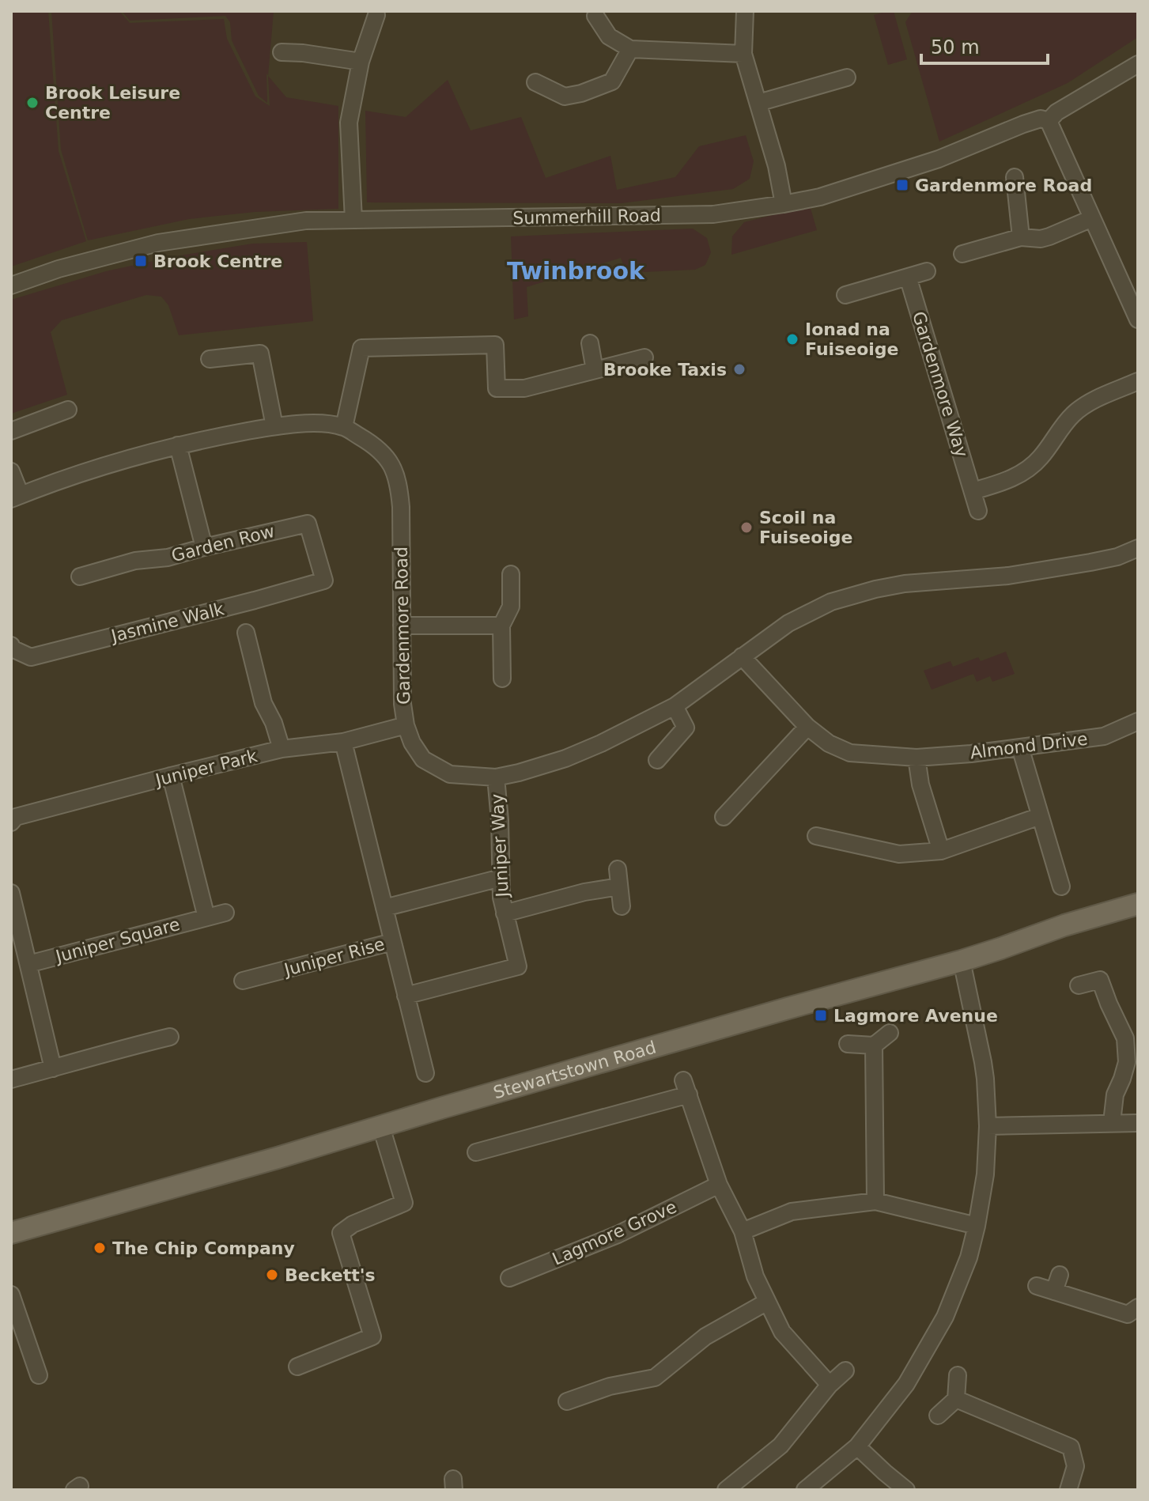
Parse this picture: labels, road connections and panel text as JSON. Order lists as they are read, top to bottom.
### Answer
{
  "streets": {
    "main road": ["Stewartstown Road"],
    "street": [
      "Summerhill Road",
      "Gardenmore Way",
      "Garden Row",
      "Jasmine Walk",
      "Gardenmore Road",
      "Almond Drive",
      "Juniper Park",
      "Juniper Way",
      "Juniper Square",
      "Juniper Rise",
      "Lagmore Grove"
    ]
  },
  "crossings": [
    ["Garden Row", "Jasmine Walk"],
    ["Gardenmore Road", "Almond Drive"],
    ["Gardenmore Road", "Juniper Park"],
    ["Gardenmore Road", "Juniper Way"],
    ["Juniper Park", "Juniper Rise"],
    ["Juniper Way", "Juniper Rise"]
  ],
  "districts": ["Twinbrook"],
  "places": {
    "other": [
      "Brook Leisure Centre",
      "Ionad na Fuiseoige",
      "Brooke Taxis",
      "Scoil na Fuiseoige",
      "The Chip Company",
      "Beckett's"
    ],
    "transit": ["Gardenmore Road", "Brook Centre", "Lagmore Avenue"]
  },
  "scale_bar": "50 m"
}
